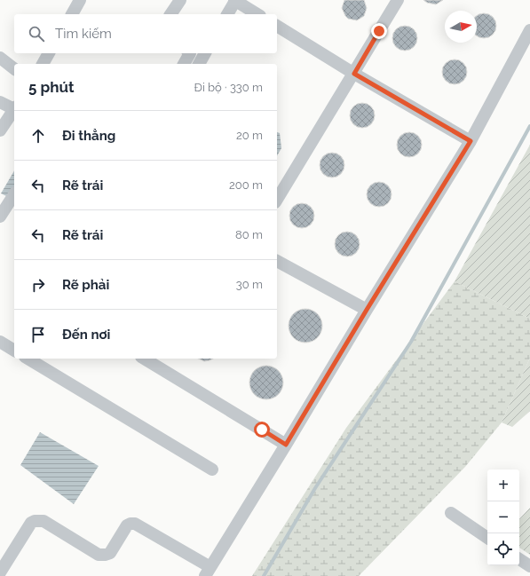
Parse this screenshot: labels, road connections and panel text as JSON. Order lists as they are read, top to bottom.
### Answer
{
  "north": "right",
  "page": {
    "search": "Tìm kiếm",
    "heading": ["5 phút", "Đi bộ · 330 m"],
    "list": [
      ["Đi thẳng", "20 m"],
      ["Rẽ trái", "200 m"],
      ["Rẽ trái", "80 m"],
      ["Rẽ phải", "30 m"],
      "Đến nơi"
    ],
    "map_buttons": ["+", "−"]
  }
}
